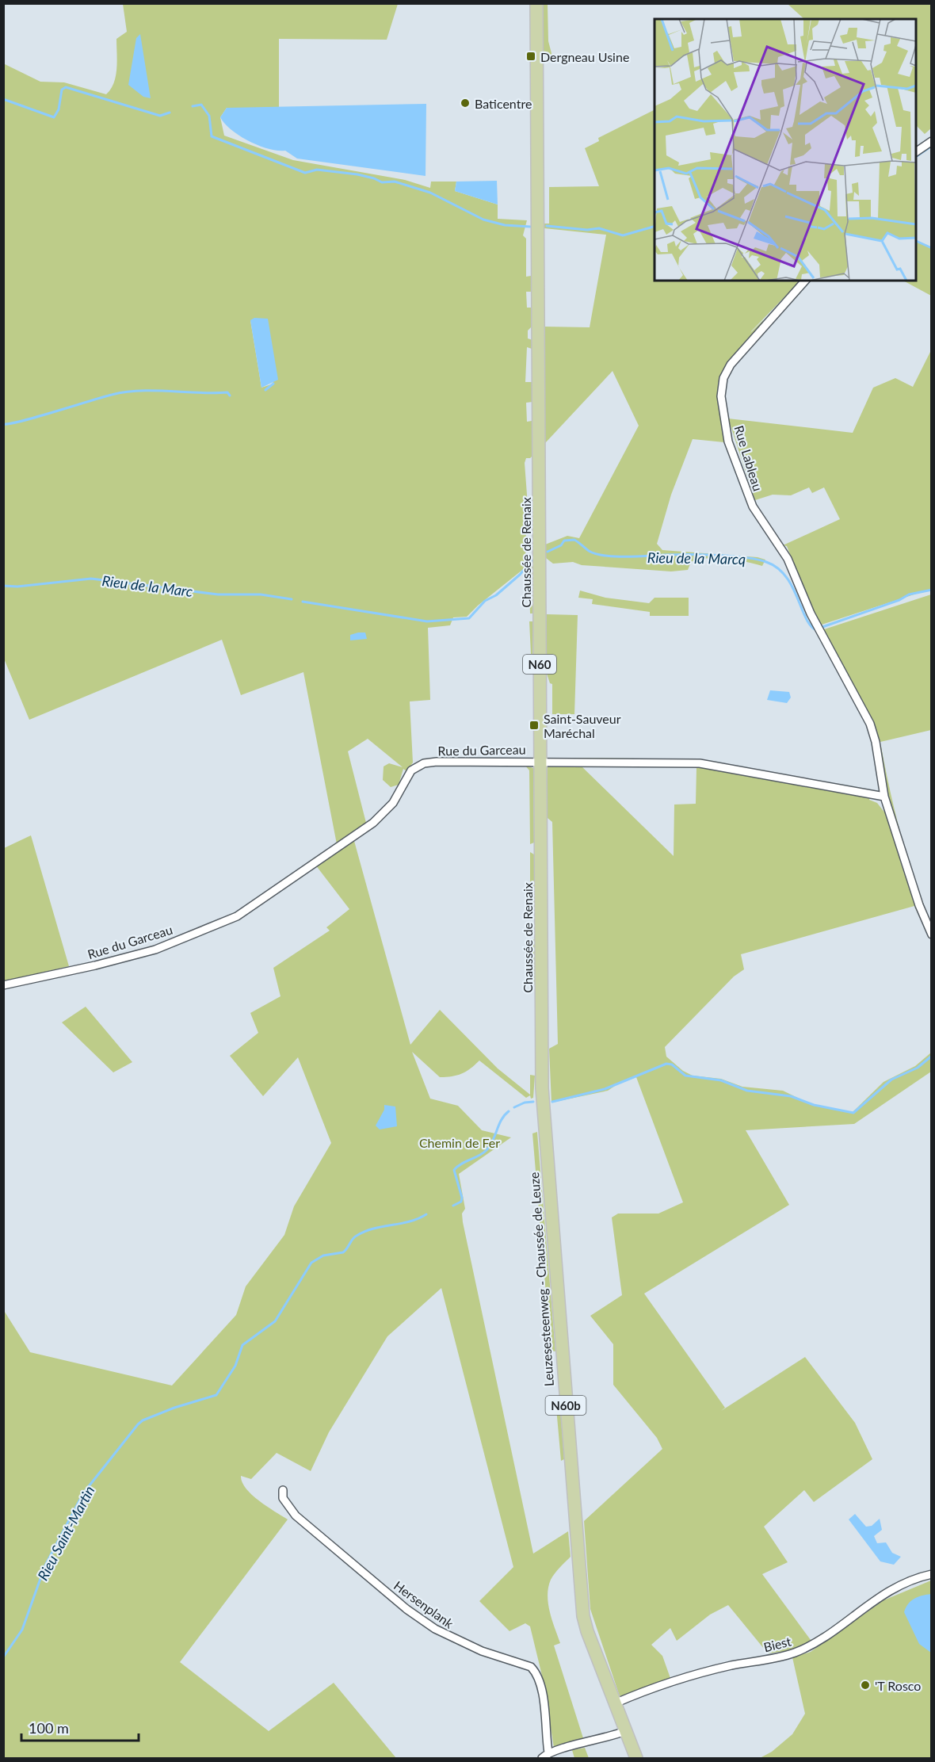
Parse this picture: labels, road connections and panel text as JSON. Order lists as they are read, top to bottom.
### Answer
{
  "streets": {
    "main road": [
      "Chaussée de Renaix",
      "N60",
      "Leuzesesteenweg - Chaussée de Leuze",
      "N60b"
    ],
    "street": [
      "Rue Lableau",
      "Rue du Garceau",
      "Hersenplank",
      "Biest"
    ]
  },
  "crossings": [
    ["Rue Lableau", "Rue du Garceau"],
    ["Chaussée de Renaix", "Rue du Garceau"],
    ["Chaussée de Renaix", "Leuzesesteenweg - Chaussée de Leuze"],
    ["Leuzesesteenweg - Chaussée de Leuze", "Biest"]
  ],
  "water": ["Rieu de la Marcq", "Rieu de la Marc", "Rieu Saint-Martin"],
  "parks": ["Chemin de Fer"],
  "places": {
    "transit": ["Dergneau Usine", "Saint-Sauveur Maréchal"],
    "other": ["Baticentre", "'T Rosco"]
  },
  "scale_bar": "100 m"
}
